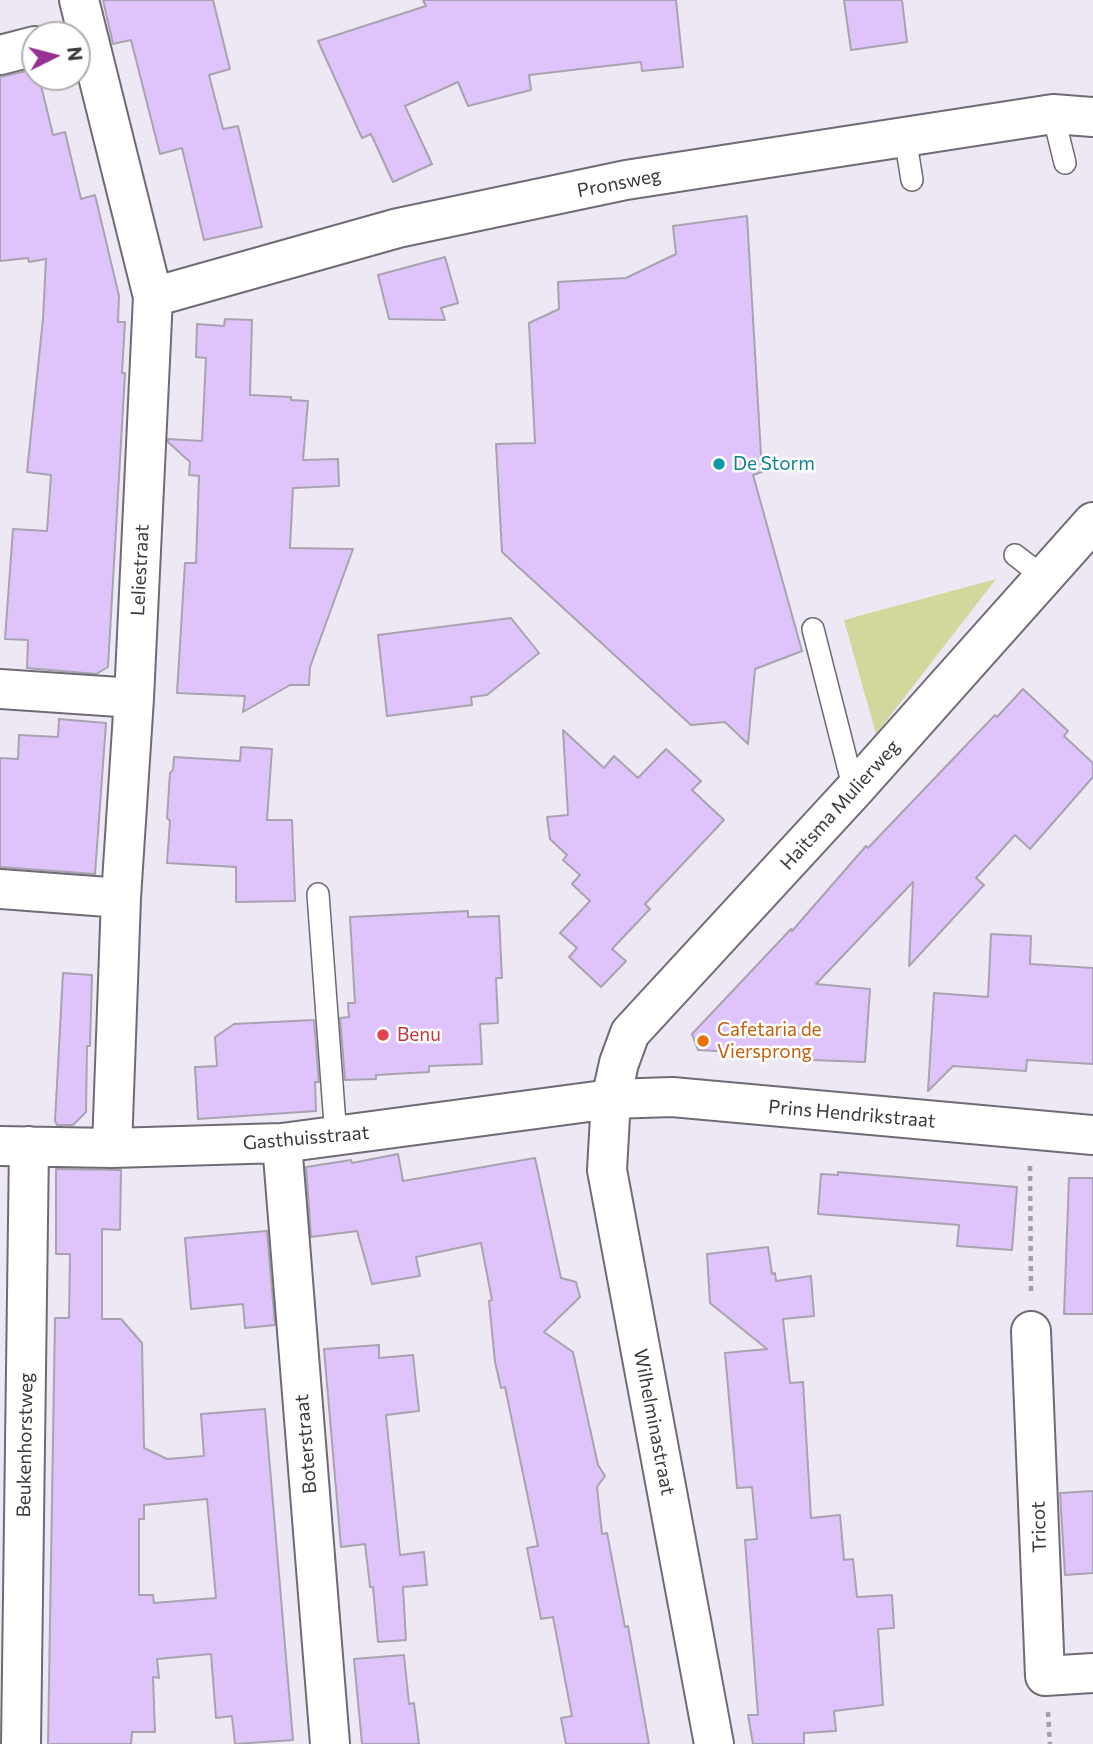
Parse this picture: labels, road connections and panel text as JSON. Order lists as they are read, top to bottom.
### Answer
{
  "streets": {
    "street": [
      "Pronsweg",
      "Leliestraat",
      "Haitsma Mulierweg",
      "Prins Hendrikstraat",
      "Gasthuisstraat",
      "Wilhelminastraat",
      "Boterstraat",
      "Beukenhorstweg",
      "Tricot"
    ]
  },
  "crossings": [
    ["Pronsweg", "Leliestraat"],
    ["Leliestraat", "Gasthuisstraat"],
    ["Haitsma Mulierweg", "Prins Hendrikstraat"],
    ["Haitsma Mulierweg", "Gasthuisstraat"],
    ["Haitsma Mulierweg", "Wilhelminastraat"],
    ["Prins Hendrikstraat", "Gasthuisstraat"],
    ["Prins Hendrikstraat", "Wilhelminastraat"],
    ["Gasthuisstraat", "Wilhelminastraat"],
    ["Gasthuisstraat", "Boterstraat"],
    ["Gasthuisstraat", "Beukenhorstweg"]
  ],
  "places": ["De Storm", "Benu", "Cafetaria de Viersprong"],
  "north": "right"
}
